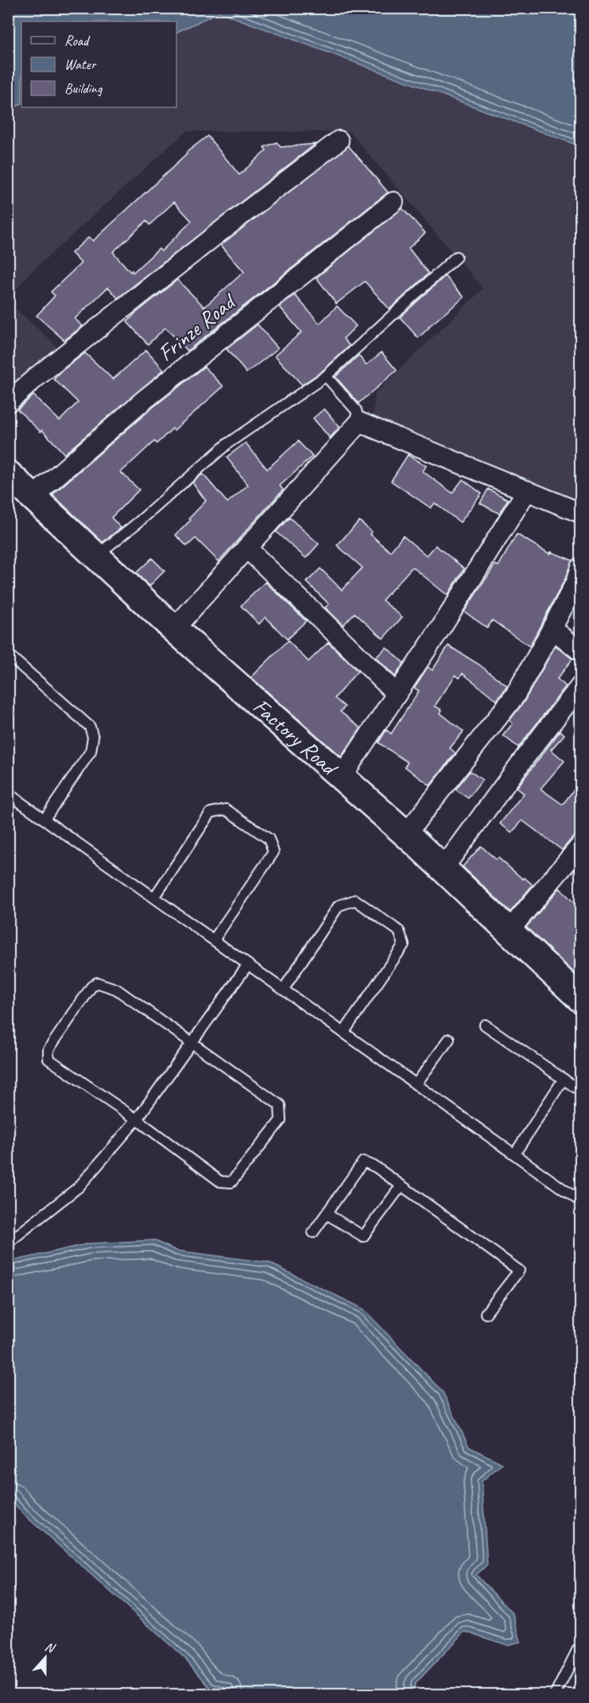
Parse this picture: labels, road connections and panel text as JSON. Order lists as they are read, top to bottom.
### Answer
{
  "streets": {
    "street": ["Frinze Road", "Factory Road"]
  },
  "crossings": [
    ["Frinze Road", "Factory Road"]
  ],
  "legend": ["Road", "Water", "Building"],
  "north": "top"
}
